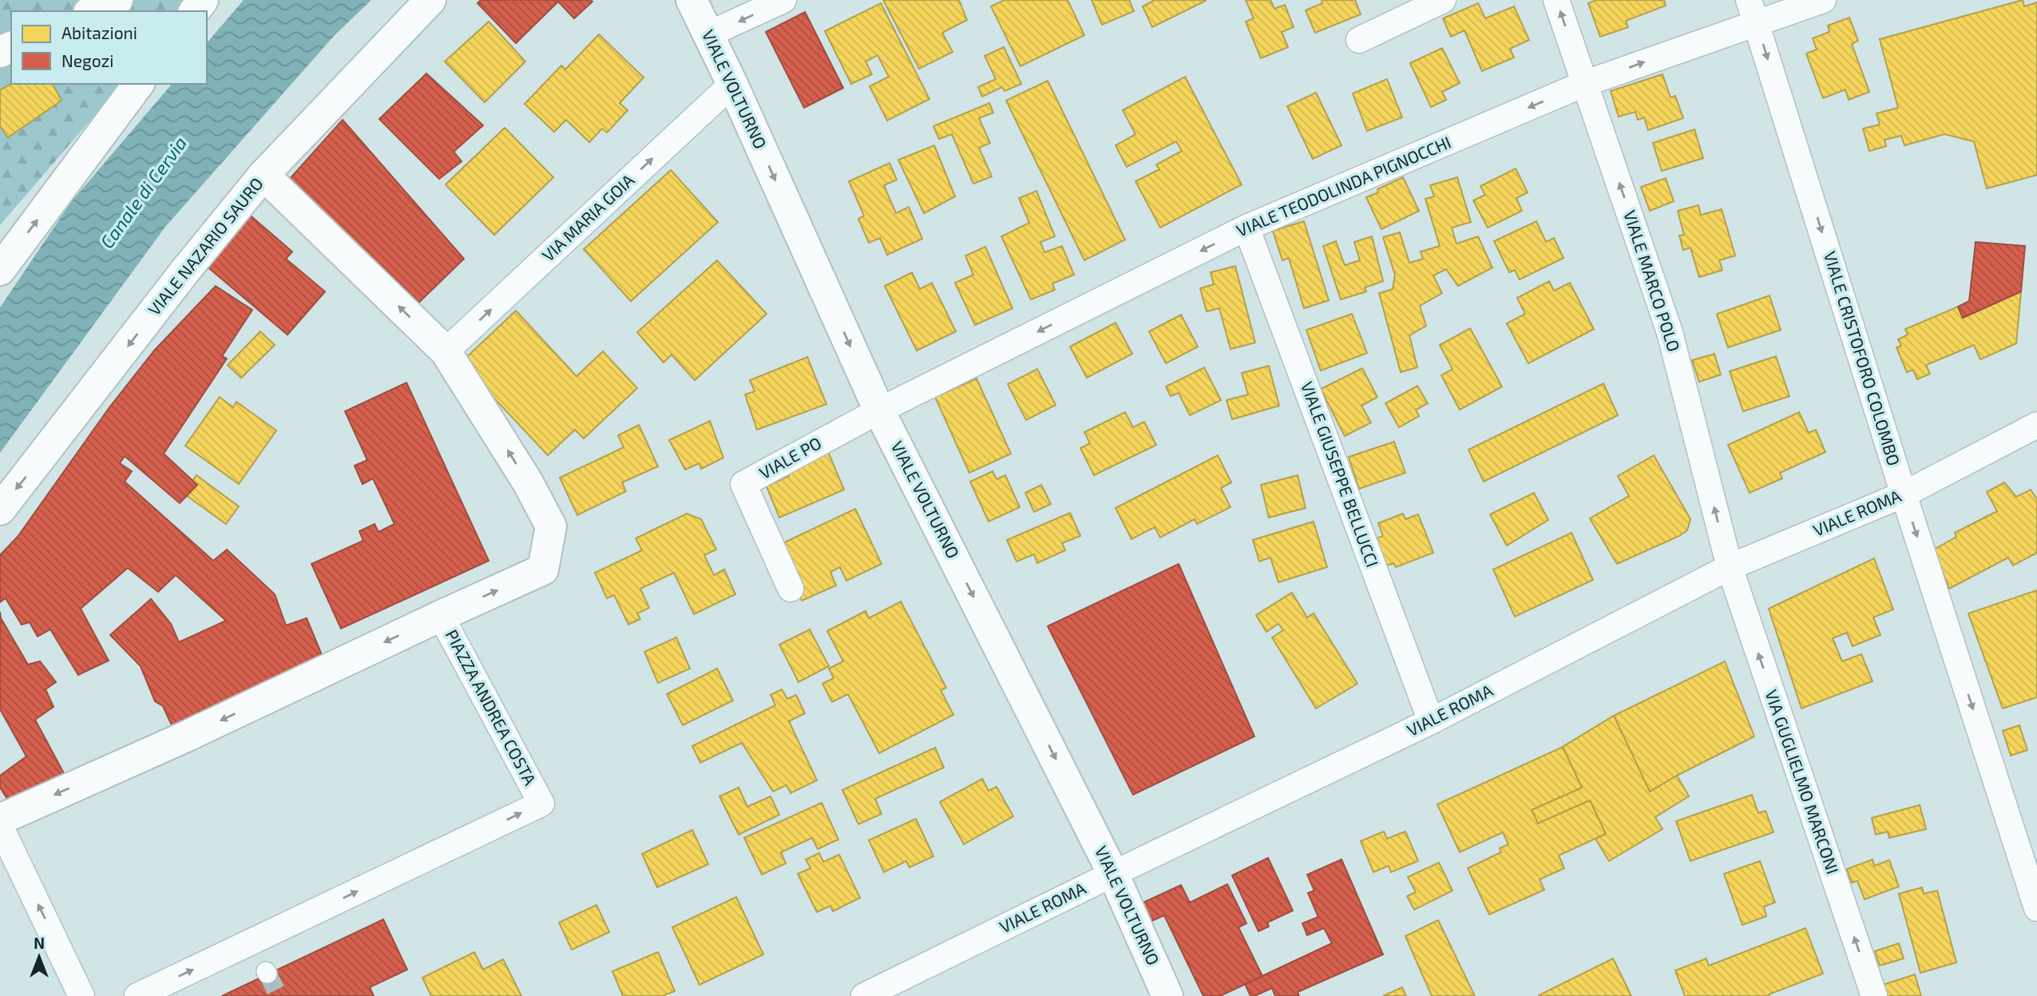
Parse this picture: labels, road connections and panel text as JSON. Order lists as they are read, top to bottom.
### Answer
{
  "streets": {
    "street": [
      "VIALE VOLTURNO",
      "VIALE TEODOLINDA PIGNOCCHI",
      "VIA MARIA GOIA",
      "VIALE NAZARIO SAURO",
      "VIALE MARCO POLO",
      "VIALE CRISTOFORO COLOMBO",
      "VIALE PO",
      "VIALE GIUSEPPE BELLUCCI",
      "VIALE ROMA",
      "PIAZZA ANDREA COSTA",
      "VIA GUGLIELMO MARCONI"
    ]
  },
  "crossings": [
    ["VIALE VOLTURNO", "VIALE TEODOLINDA PIGNOCCHI"],
    ["VIALE VOLTURNO", "VIA MARIA GOIA"],
    ["VIALE VOLTURNO", "VIALE PO"],
    ["VIALE VOLTURNO", "VIALE ROMA"],
    ["VIALE TEODOLINDA PIGNOCCHI", "VIALE MARCO POLO"],
    ["VIALE TEODOLINDA PIGNOCCHI", "VIALE CRISTOFORO COLOMBO"],
    ["VIALE TEODOLINDA PIGNOCCHI", "VIALE PO"],
    ["VIALE TEODOLINDA PIGNOCCHI", "VIALE GIUSEPPE BELLUCCI"],
    ["VIALE MARCO POLO", "VIALE ROMA"],
    ["VIALE MARCO POLO", "VIA GUGLIELMO MARCONI"],
    ["VIALE CRISTOFORO COLOMBO", "VIALE ROMA"],
    ["VIALE GIUSEPPE BELLUCCI", "VIALE ROMA"],
    ["VIALE ROMA", "VIA GUGLIELMO MARCONI"]
  ],
  "one_way": [
    "VIALE VOLTURNO",
    "VIA MARIA GOIA",
    "VIALE MARCO POLO",
    "VIALE CRISTOFORO COLOMBO",
    "VIA GUGLIELMO MARCONI"
  ],
  "water": ["Canale di Cervia"],
  "legend": ["Abitazioni", "Negozi"],
  "north": "top"
}
